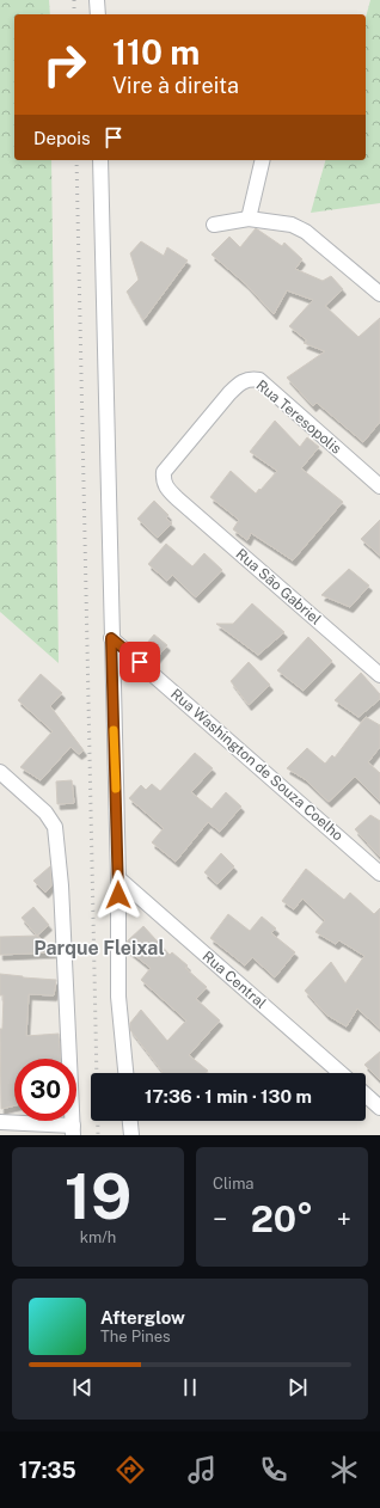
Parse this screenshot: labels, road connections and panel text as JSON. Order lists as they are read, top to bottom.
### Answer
{
  "streets": {
    "street": [
      "Rua Teresopolis",
      "Rua São Gabriel",
      "Rua Washington de Souza Coelho",
      "Rua Central"
    ]
  },
  "crossings": [
    ["Rua Teresopolis", "Rua São Gabriel"]
  ],
  "districts": ["Parque Fleixal"],
  "page": {
    "turn": ["110 m", "Vire à direita"],
    "then": "Depois",
    "limit": "30",
    "trip": "17:36 · 1 min · 130 m",
    "tile": [
      ["19", "km/h"],
      "Clima"
    ],
    "heat": ["−", "20°", "+"],
    "song": ["Afterglow", "The Pines"],
    "tabs": "17:35"
  }
}
